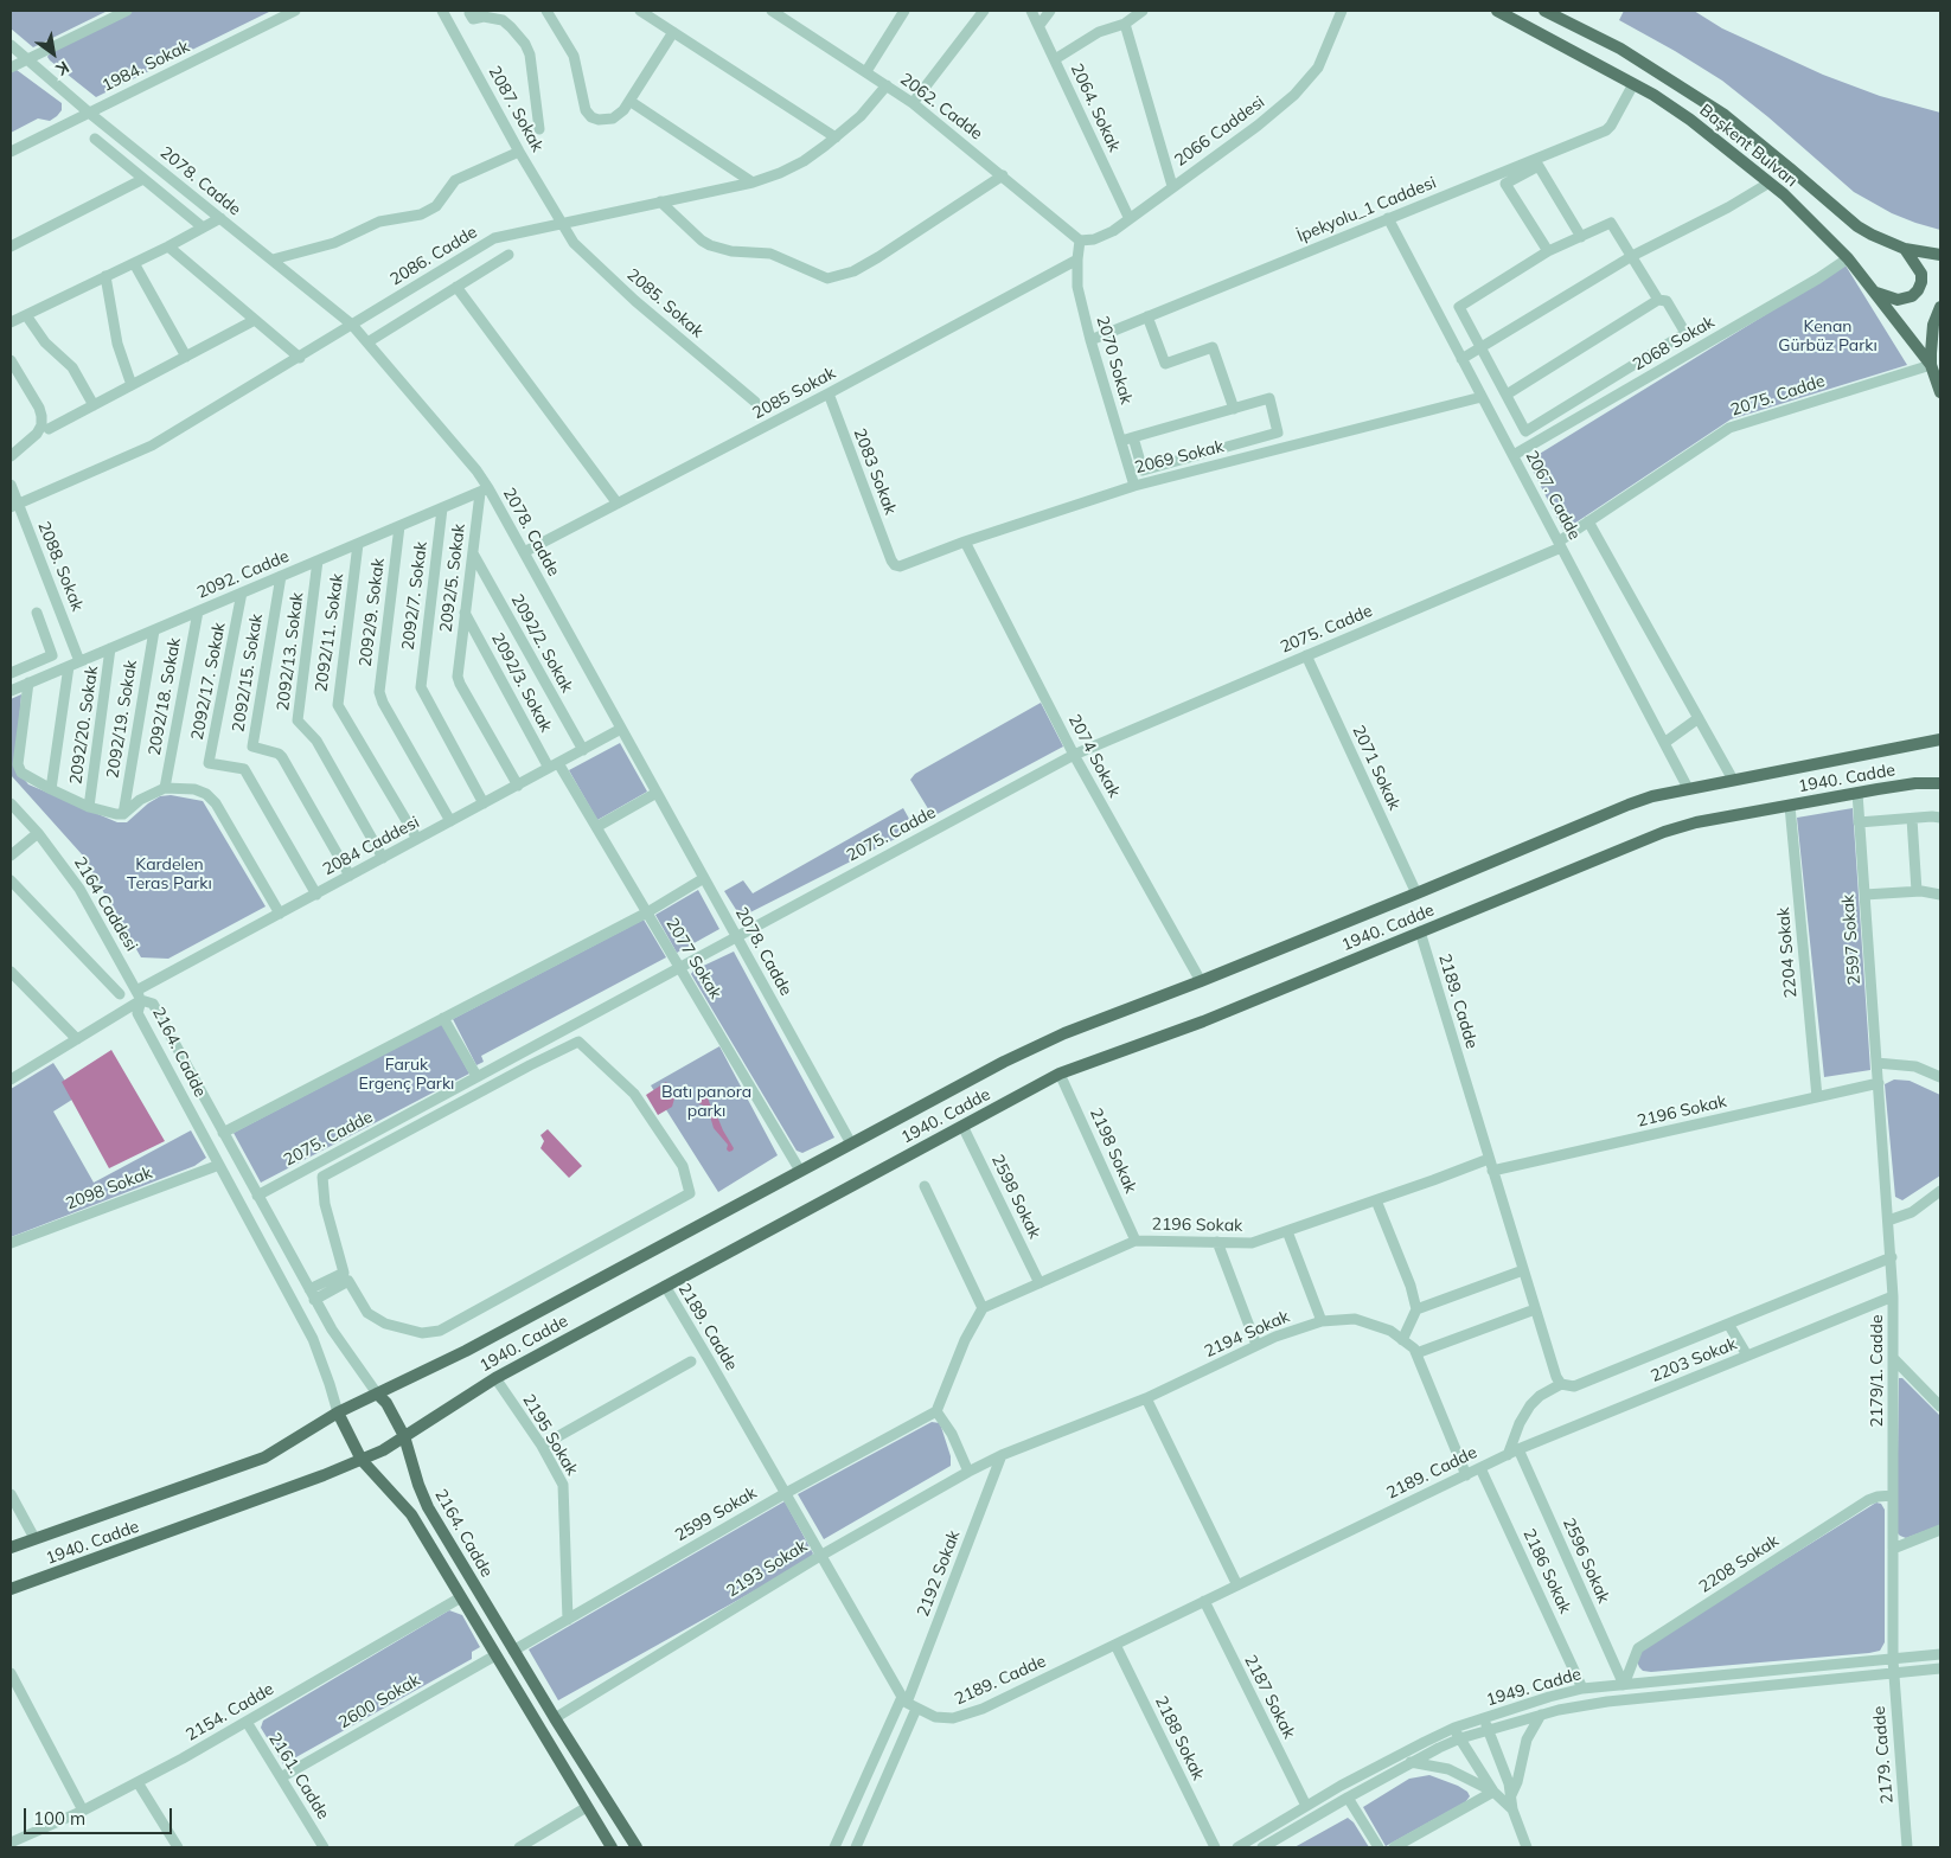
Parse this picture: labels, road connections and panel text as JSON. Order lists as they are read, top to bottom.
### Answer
{
  "streets": {
    "main road": ["Başkent Bulvarı", "1940. Cadde", "2164. Cadde"],
    "street": [
      "1984. Sokak",
      "2062. Cadde",
      "2064. Sokak",
      "2087. Sokak",
      "2066 Caddesi",
      "2078. Cadde",
      "İpekyolu_1 Caddesi",
      "2086. Cadde",
      "2085. Sokak",
      "2068 Sokak",
      "2070 Sokak",
      "2085 Sokak",
      "2075. Cadde",
      "2069 Sokak",
      "2083 Sokak",
      "2067. Cadde",
      "2088. Sokak",
      "2092. Cadde",
      "2092/5. Sokak",
      "2092/7. Sokak",
      "2092/9. Sokak",
      "2092/11. Sokak",
      "2092/2. Sokak",
      "2092/13. Sokak",
      "2092/15. Sokak",
      "2092/17. Sokak",
      "2092/3. Sokak",
      "2092/18. Sokak",
      "2092/19. Sokak",
      "2092/20. Sokak",
      "2074 Sokak",
      "2071 Sokak",
      "2084 Caddesi",
      "2164 Caddesi",
      "2597 Sokak",
      "2204 Sokak",
      "2077 Sokak",
      "2189. Cadde",
      "2196 Sokak",
      "2198 Sokak",
      "2098 Sokak",
      "2598 Sokak",
      "2194 Sokak",
      "2203 Sokak",
      "2179/1. Cadde",
      "2195 Sokak",
      "2599 Sokak",
      "2596 Sokak",
      "2208 Sokak",
      "2193 Sokak",
      "2186 Sokak",
      "2192 Sokak",
      "1949. Cadde",
      "2187 Sokak",
      "2600 Sokak",
      "2154. Cadde",
      "2188 Sokak",
      "2179. Cadde",
      "2161. Cadde"
    ]
  },
  "crossings": [
    ["1984. Sokak", "2078. Cadde"],
    ["2062. Cadde", "2066 Caddesi"],
    ["2062. Cadde", "2086. Cadde"],
    ["2062. Cadde", "2070 Sokak"],
    ["2064. Sokak", "2066 Caddesi"],
    ["2087. Sokak", "2086. Cadde"],
    ["2087. Sokak", "2085. Sokak"],
    ["2066 Caddesi", "2070 Sokak"],
    ["Başkent Bulvarı", "İpekyolu_1 Caddesi"],
    ["Başkent Bulvarı", "2068 Sokak"],
    ["Başkent Bulvarı", "2075. Cadde"],
    ["2078. Cadde", "2086. Cadde"],
    ["2078. Cadde", "2085 Sokak"],
    ["2078. Cadde", "2075. Cadde"],
    ["2078. Cadde", "2092. Cadde"],
    ["2078. Cadde", "2092/5. Sokak"],
    ["2078. Cadde", "1940. Cadde"],
    ["2078. Cadde", "2084 Caddesi"],
    ["İpekyolu_1 Caddesi", "2070 Sokak"],
    ["İpekyolu_1 Caddesi", "2067. Cadde"],
    ["2086. Cadde", "2085. Sokak"],
    ["2086. Cadde", "2088. Sokak"],
    ["2068 Sokak", "2067. Cadde"],
    ["2070 Sokak", "2085 Sokak"],
    ["2070 Sokak", "2069 Sokak"],
    ["2085 Sokak", "2083 Sokak"],
    ["2075. Cadde", "2067. Cadde"],
    ["2075. Cadde", "2074 Sokak"],
    ["2075. Cadde", "2071 Sokak"],
    ["2075. Cadde", "2077 Sokak"],
    ["2075. Cadde", "2164. Cadde"],
    ["2069 Sokak", "2083 Sokak"],
    ["2069 Sokak", "2067. Cadde"],
    ["2069 Sokak", "2074 Sokak"],
    ["2067. Cadde", "1940. Cadde"],
    ["2088. Sokak", "2092. Cadde"],
    ["2092. Cadde", "2092/5. Sokak"],
    ["2092. Cadde", "2092/7. Sokak"],
    ["2092. Cadde", "2092/9. Sokak"],
    ["2092. Cadde", "2092/11. Sokak"],
    ["2092. Cadde", "2092/13. Sokak"],
    ["2092. Cadde", "2092/15. Sokak"],
    ["2092. Cadde", "2092/17. Sokak"],
    ["2092. Cadde", "2092/18. Sokak"],
    ["2092. Cadde", "2092/19. Sokak"],
    ["2092. Cadde", "2092/20. Sokak"],
    ["2092/5. Sokak", "2092/2. Sokak"],
    ["2092/5. Sokak", "2092/3. Sokak"],
    ["2092/5. Sokak", "2084 Caddesi"],
    ["2092/7. Sokak", "2084 Caddesi"],
    ["2092/9. Sokak", "2084 Caddesi"],
    ["2092/11. Sokak", "2084 Caddesi"],
    ["2092/2. Sokak", "2084 Caddesi"],
    ["2092/13. Sokak", "2084 Caddesi"],
    ["2092/15. Sokak", "2084 Caddesi"],
    ["2092/17. Sokak", "2084 Caddesi"],
    ["2092/3. Sokak", "2084 Caddesi"],
    ["2092/3. Sokak", "2077 Sokak"],
    ["2074 Sokak", "1940. Cadde"],
    ["2071 Sokak", "1940. Cadde"],
    ["1940. Cadde", "2597 Sokak"],
    ["1940. Cadde", "2204 Sokak"],
    ["1940. Cadde", "2077 Sokak"],
    ["1940. Cadde", "2189. Cadde"],
    ["1940. Cadde", "2164. Cadde"],
    ["1940. Cadde", "2198 Sokak"],
    ["1940. Cadde", "2598 Sokak"],
    ["1940. Cadde", "2195 Sokak"],
    ["2084 Caddesi", "2164 Caddesi"],
    ["2084 Caddesi", "2077 Sokak"],
    ["2084 Caddesi", "2164. Cadde"],
    ["2164 Caddesi", "2164. Cadde"],
    ["2597 Sokak", "2196 Sokak"],
    ["2597 Sokak", "2179/1. Cadde"],
    ["2204 Sokak", "2196 Sokak"],
    ["2189. Cadde", "2196 Sokak"],
    ["2189. Cadde", "2194 Sokak"],
    ["2189. Cadde", "2203 Sokak"],
    ["2189. Cadde", "2599 Sokak"],
    ["2189. Cadde", "2193 Sokak"],
    ["2189. Cadde", "2186 Sokak"],
    ["2189. Cadde", "2192 Sokak"],
    ["2189. Cadde", "2187 Sokak"],
    ["2189. Cadde", "2188 Sokak"],
    ["2164. Cadde", "2098 Sokak"],
    ["2164. Cadde", "2599 Sokak"],
    ["2164. Cadde", "2193 Sokak"],
    ["2164. Cadde", "2600 Sokak"],
    ["2164. Cadde", "2154. Cadde"],
    ["2196 Sokak", "2198 Sokak"],
    ["2196 Sokak", "2598 Sokak"],
    ["2196 Sokak", "2179/1. Cadde"],
    ["2194 Sokak", "2193 Sokak"],
    ["2194 Sokak", "2192 Sokak"],
    ["2203 Sokak", "2179/1. Cadde"],
    ["2203 Sokak", "2596 Sokak"],
    ["2179/1. Cadde", "2208 Sokak"],
    ["2179/1. Cadde", "1949. Cadde"],
    ["2179/1. Cadde", "2179. Cadde"],
    ["2195 Sokak", "2599 Sokak"],
    ["2596 Sokak", "2208 Sokak"],
    ["2596 Sokak", "1949. Cadde"],
    ["2208 Sokak", "1949. Cadde"],
    ["2193 Sokak", "2192 Sokak"],
    ["2186 Sokak", "1949. Cadde"],
    ["1949. Cadde", "2187 Sokak"],
    ["1949. Cadde", "2179. Cadde"],
    ["2600 Sokak", "2161. Cadde"],
    ["2154. Cadde", "2161. Cadde"]
  ],
  "parks": [
    "Kenan Gürbüz Parkı",
    "Kardelen Teras Parkı",
    "Faruk Ergenç Parkı",
    "Batı panora parkı"
  ],
  "scale_bar": "100 m",
  "north": "bottom right"
}
